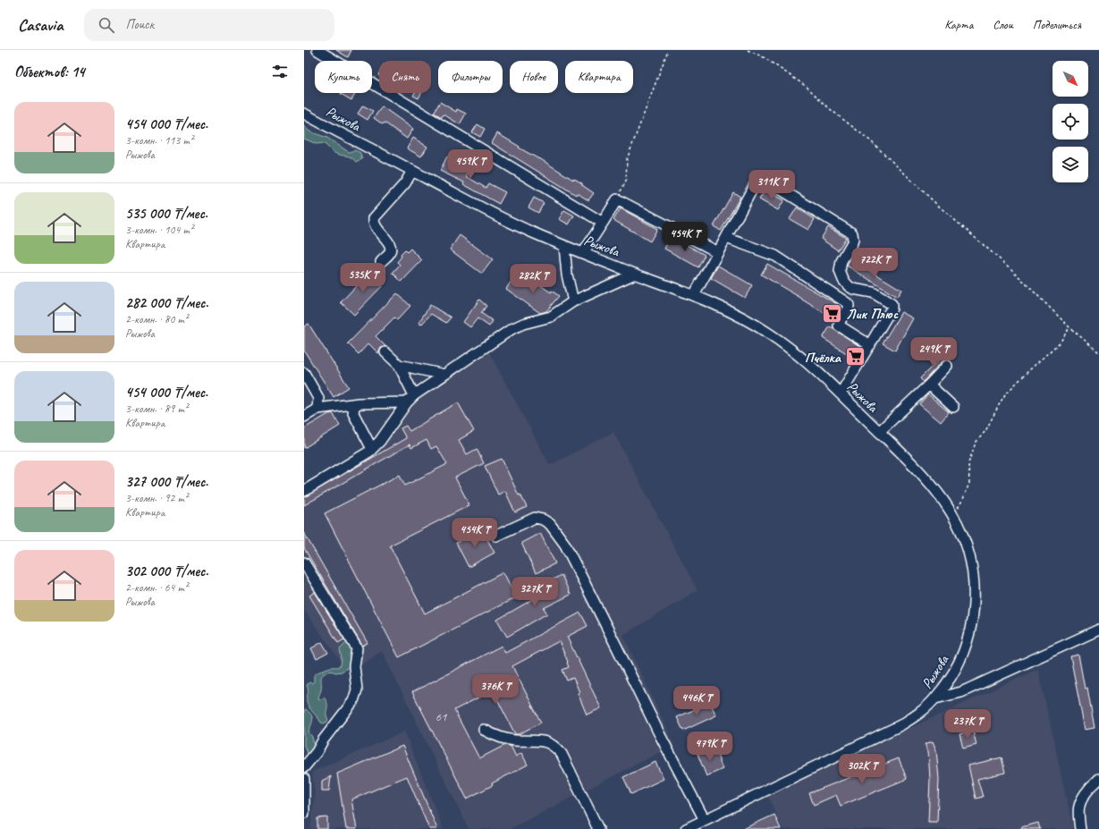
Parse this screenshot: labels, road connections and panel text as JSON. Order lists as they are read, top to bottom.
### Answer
{
  "streets": {
    "street": ["Рыжова"]
  },
  "places": {
    "supermarket": ["Лик Плюс", "Пчёлка"]
  },
  "house_numbers": ["61"],
  "north": "bottom right",
  "page": {
    "header": "Casavia",
    "search": "Поиск",
    "nav": ["Карта", "Слои", "Поделиться"],
    "heading": "Объектов: 14",
    "chip": [
      "Купить",
      "Снять",
      "Фильтры",
      "Новое",
      "Квартира"
    ],
    "list": [
      {
        "name": "454 000 ₸/мес.",
        "note": "3-комн. · 113 m² · Рыжова"
      },
      {
        "name": "535 000 ₸/мес.",
        "note": "3-комн. · 104 m² · Квартира"
      },
      {
        "name": "282 000 ₸/мес.",
        "note": "2-комн. · 80 m² · Рыжова"
      },
      {
        "name": "454 000 ₸/мес.",
        "note": "3-комн. · 89 m² · Квартира"
      },
      {
        "name": "327 000 ₸/мес.",
        "note": "3-комн. · 92 m² · Квартира"
      },
      {
        "name": "302 000 ₸/мес.",
        "note": "2-комн. · 64 m² · Рыжова"
      }
    ],
    "price": [
      "459K ₸",
      "311K ₸",
      "454K ₸",
      "722K ₸",
      "535K ₸",
      "282K ₸",
      "249K ₸",
      "454K ₸",
      "327K ₸",
      "376K ₸",
      "446K ₸",
      "237K ₸",
      "479K ₸",
      "302K ₸"
    ]
  }
}
